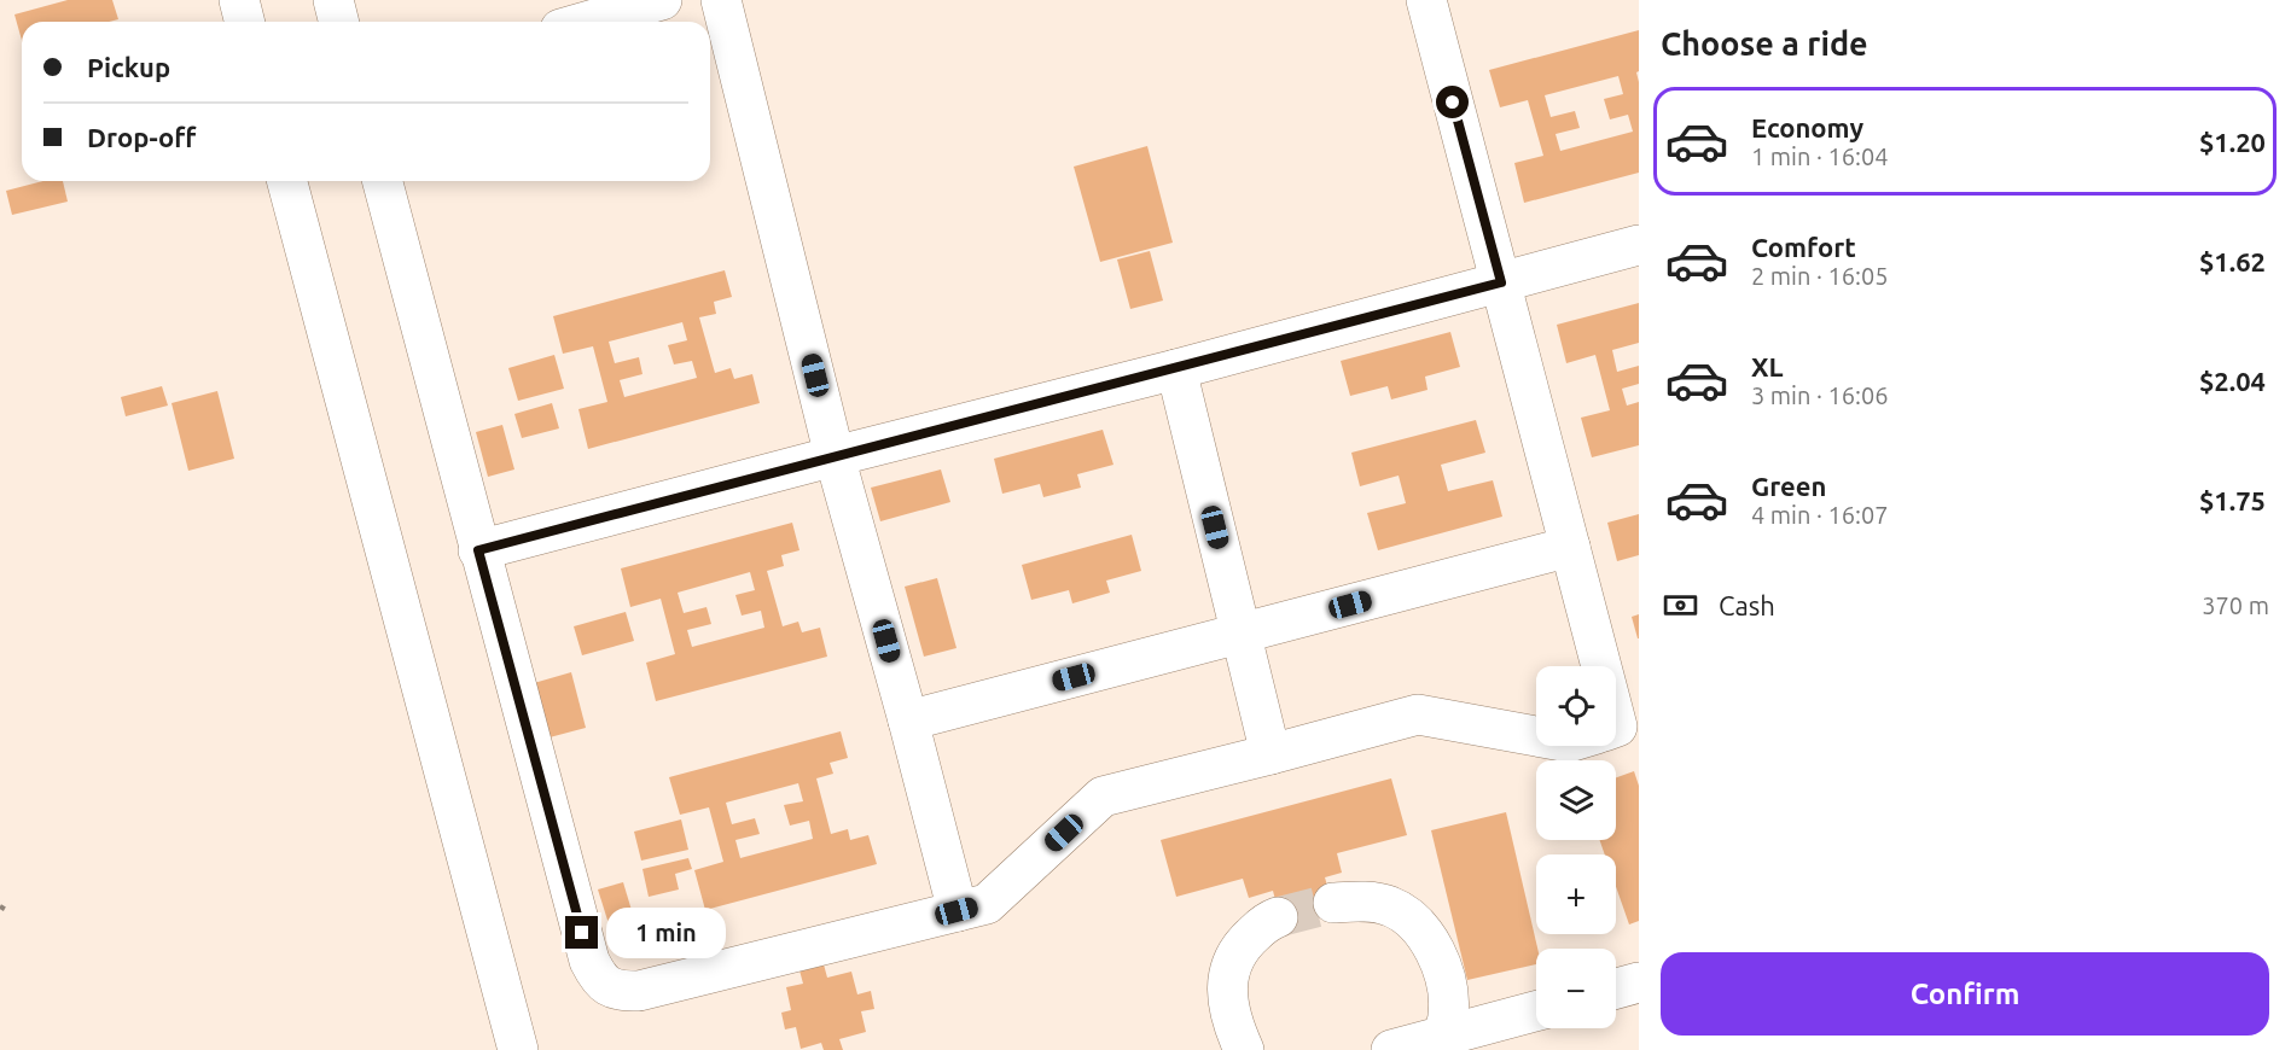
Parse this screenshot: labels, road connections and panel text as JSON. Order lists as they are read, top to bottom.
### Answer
{
  "page": {
    "heading": "Choose a ride",
    "banner": ["Pickup", "Drop-off"],
    "list": [
      {
        "name": "Economy",
        "note": "1 min · 16:04",
        "value": "$1.20"
      },
      {
        "name": "Comfort",
        "note": "2 min · 16:05",
        "value": "$1.62"
      },
      {
        "name": "XL",
        "note": "3 min · 16:06",
        "value": "$2.04"
      },
      {
        "name": "Green",
        "note": "4 min · 16:07",
        "value": "$1.75"
      }
    ],
    "pay": ["Cash", "370 m"],
    "map_buttons": ["+", "−"],
    "bubble": "1 min",
    "buttons": "Confirm"
  }
}
